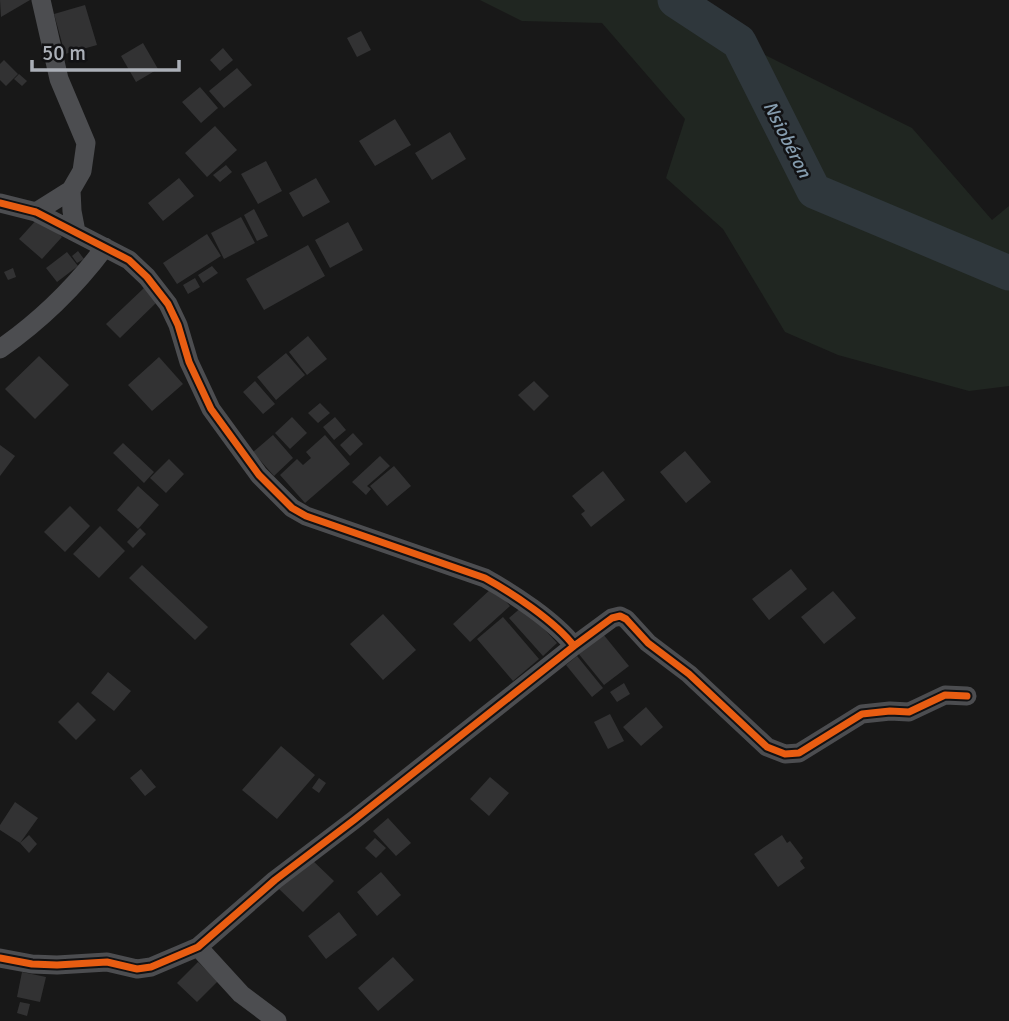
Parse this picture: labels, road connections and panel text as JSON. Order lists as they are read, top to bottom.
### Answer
{
  "water": ["Nsiobéron"],
  "scale_bar": "50 m"
}
